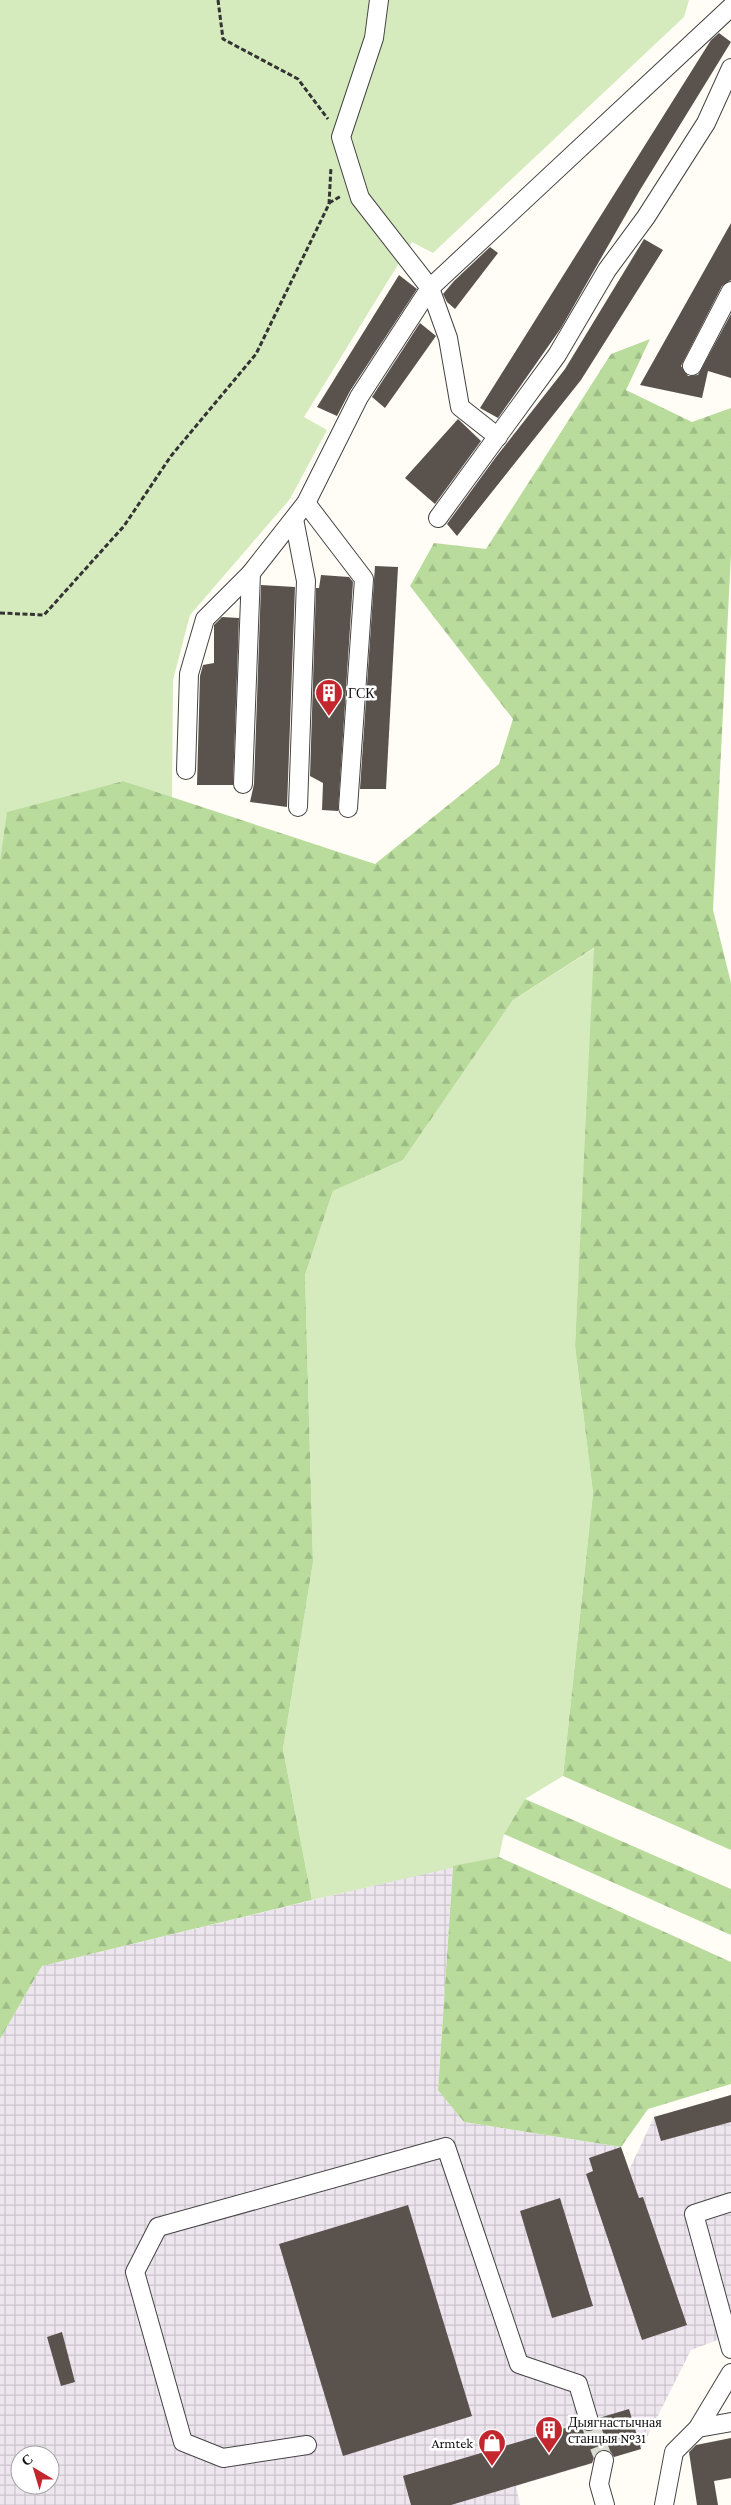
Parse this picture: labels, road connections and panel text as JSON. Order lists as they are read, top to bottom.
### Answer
{
  "places": {
    "building": ["ГСК", "Дыягнастычная станцыя №31"],
    "shop": ["Armtek"]
  },
  "north": "top left"
}
